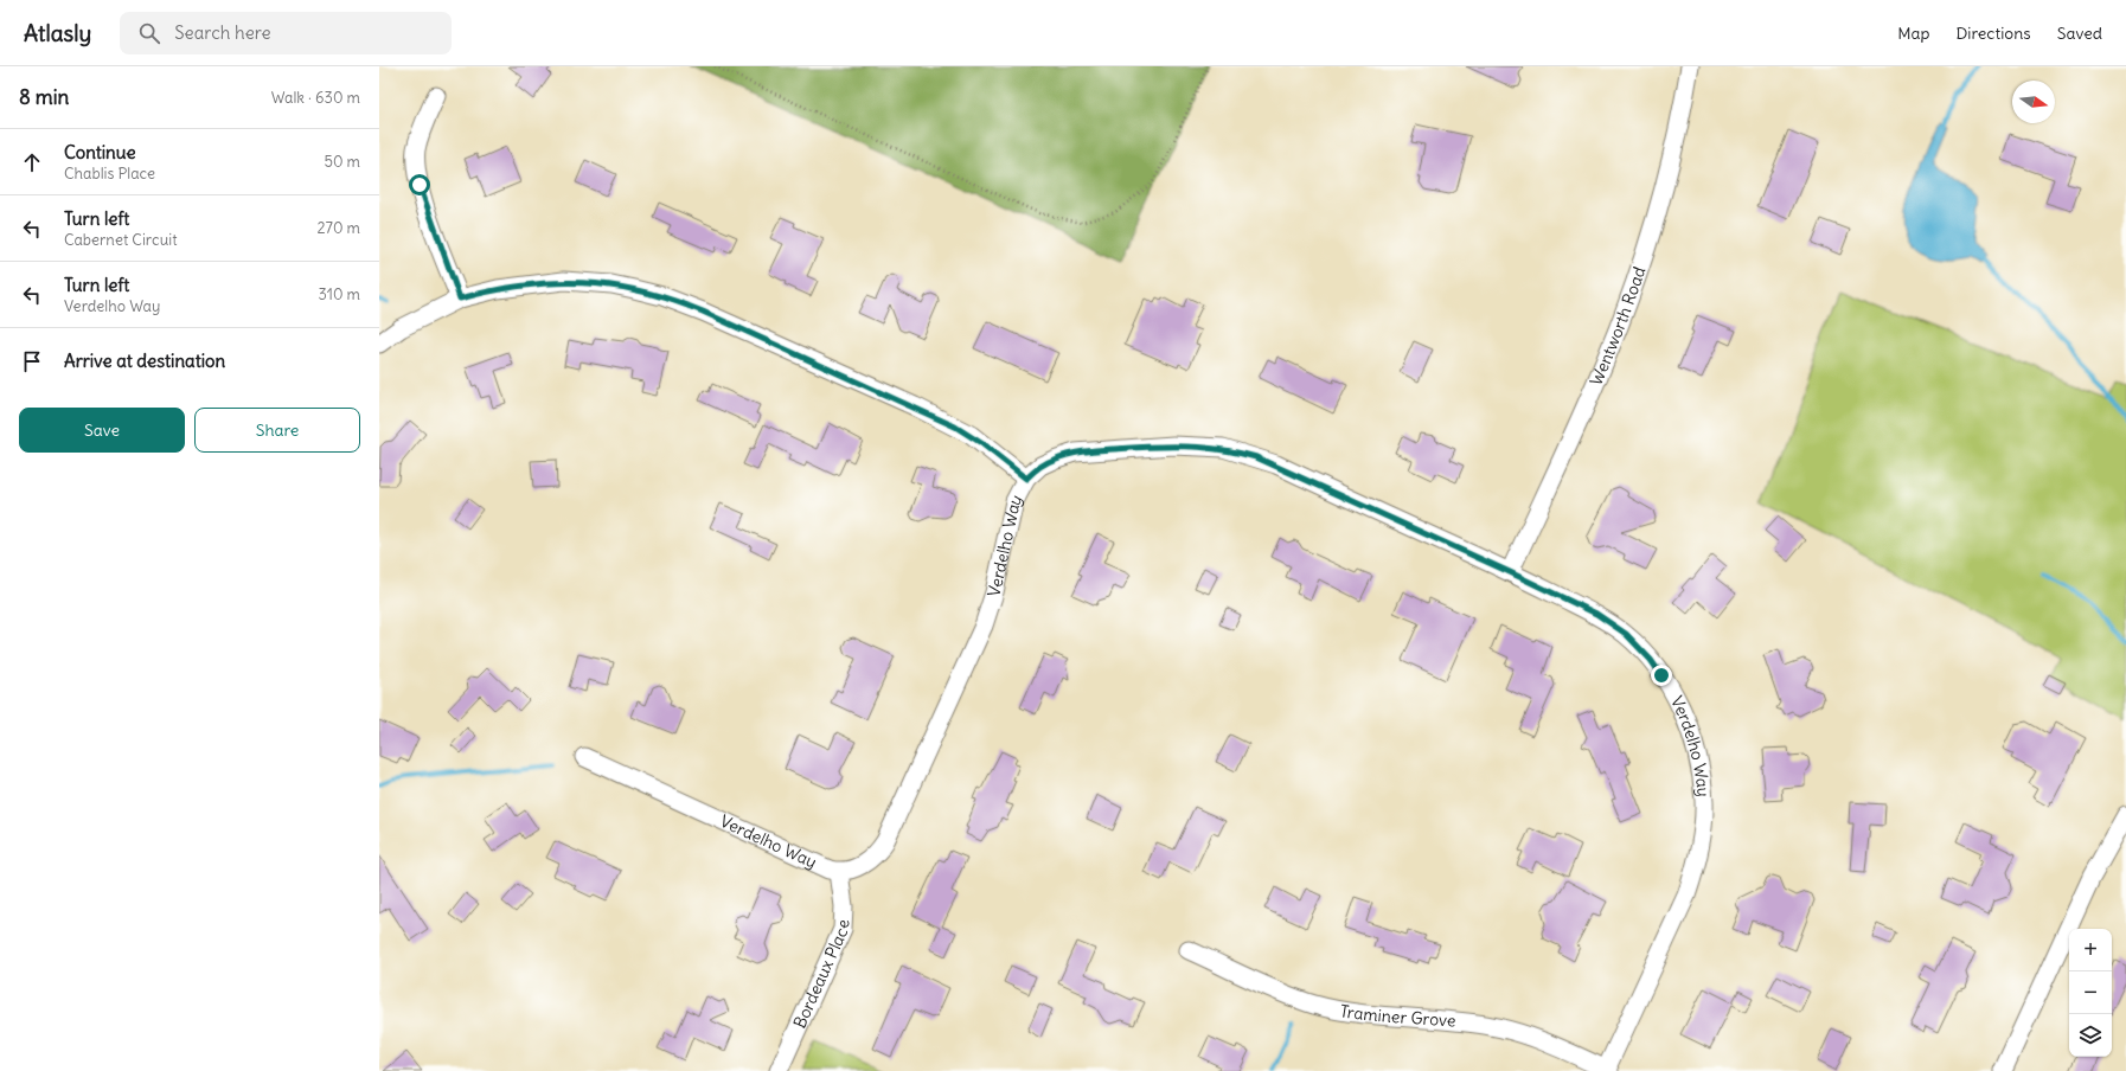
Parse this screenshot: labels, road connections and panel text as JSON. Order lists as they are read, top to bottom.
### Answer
{
  "streets": {
    "street": [
      "Wentworth Road",
      "Verdelho Way",
      "Bordeaux Place",
      "Traminer Grove"
    ]
  },
  "crossings": [
    ["Wentworth Road", "Verdelho Way"],
    ["Verdelho Way", "Bordeaux Place"],
    ["Verdelho Way", "Traminer Grove"]
  ],
  "north": "right",
  "page": {
    "header": "Atlasly",
    "search": "Search here",
    "nav": ["Map", "Directions", "Saved"],
    "heading": ["8 min", "Walk · 630 m"],
    "list": [
      ["Continue", "Chablis Place", "50 m"],
      ["Turn left", "Cabernet Circuit", "270 m"],
      ["Turn left", "Verdelho Way", "310 m"],
      "Arrive at destination"
    ],
    "buttons": ["Save", "Share"],
    "map_buttons": ["+", "−"]
  }
}
